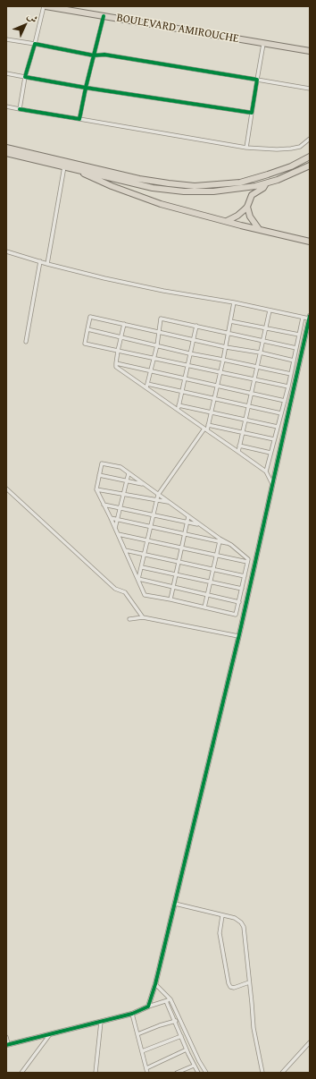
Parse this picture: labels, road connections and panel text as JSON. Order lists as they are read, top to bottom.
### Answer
{
  "streets": {
    "main road": ["BOULEVARD AMIROUCHE"]
  },
  "north": "top right"
}
